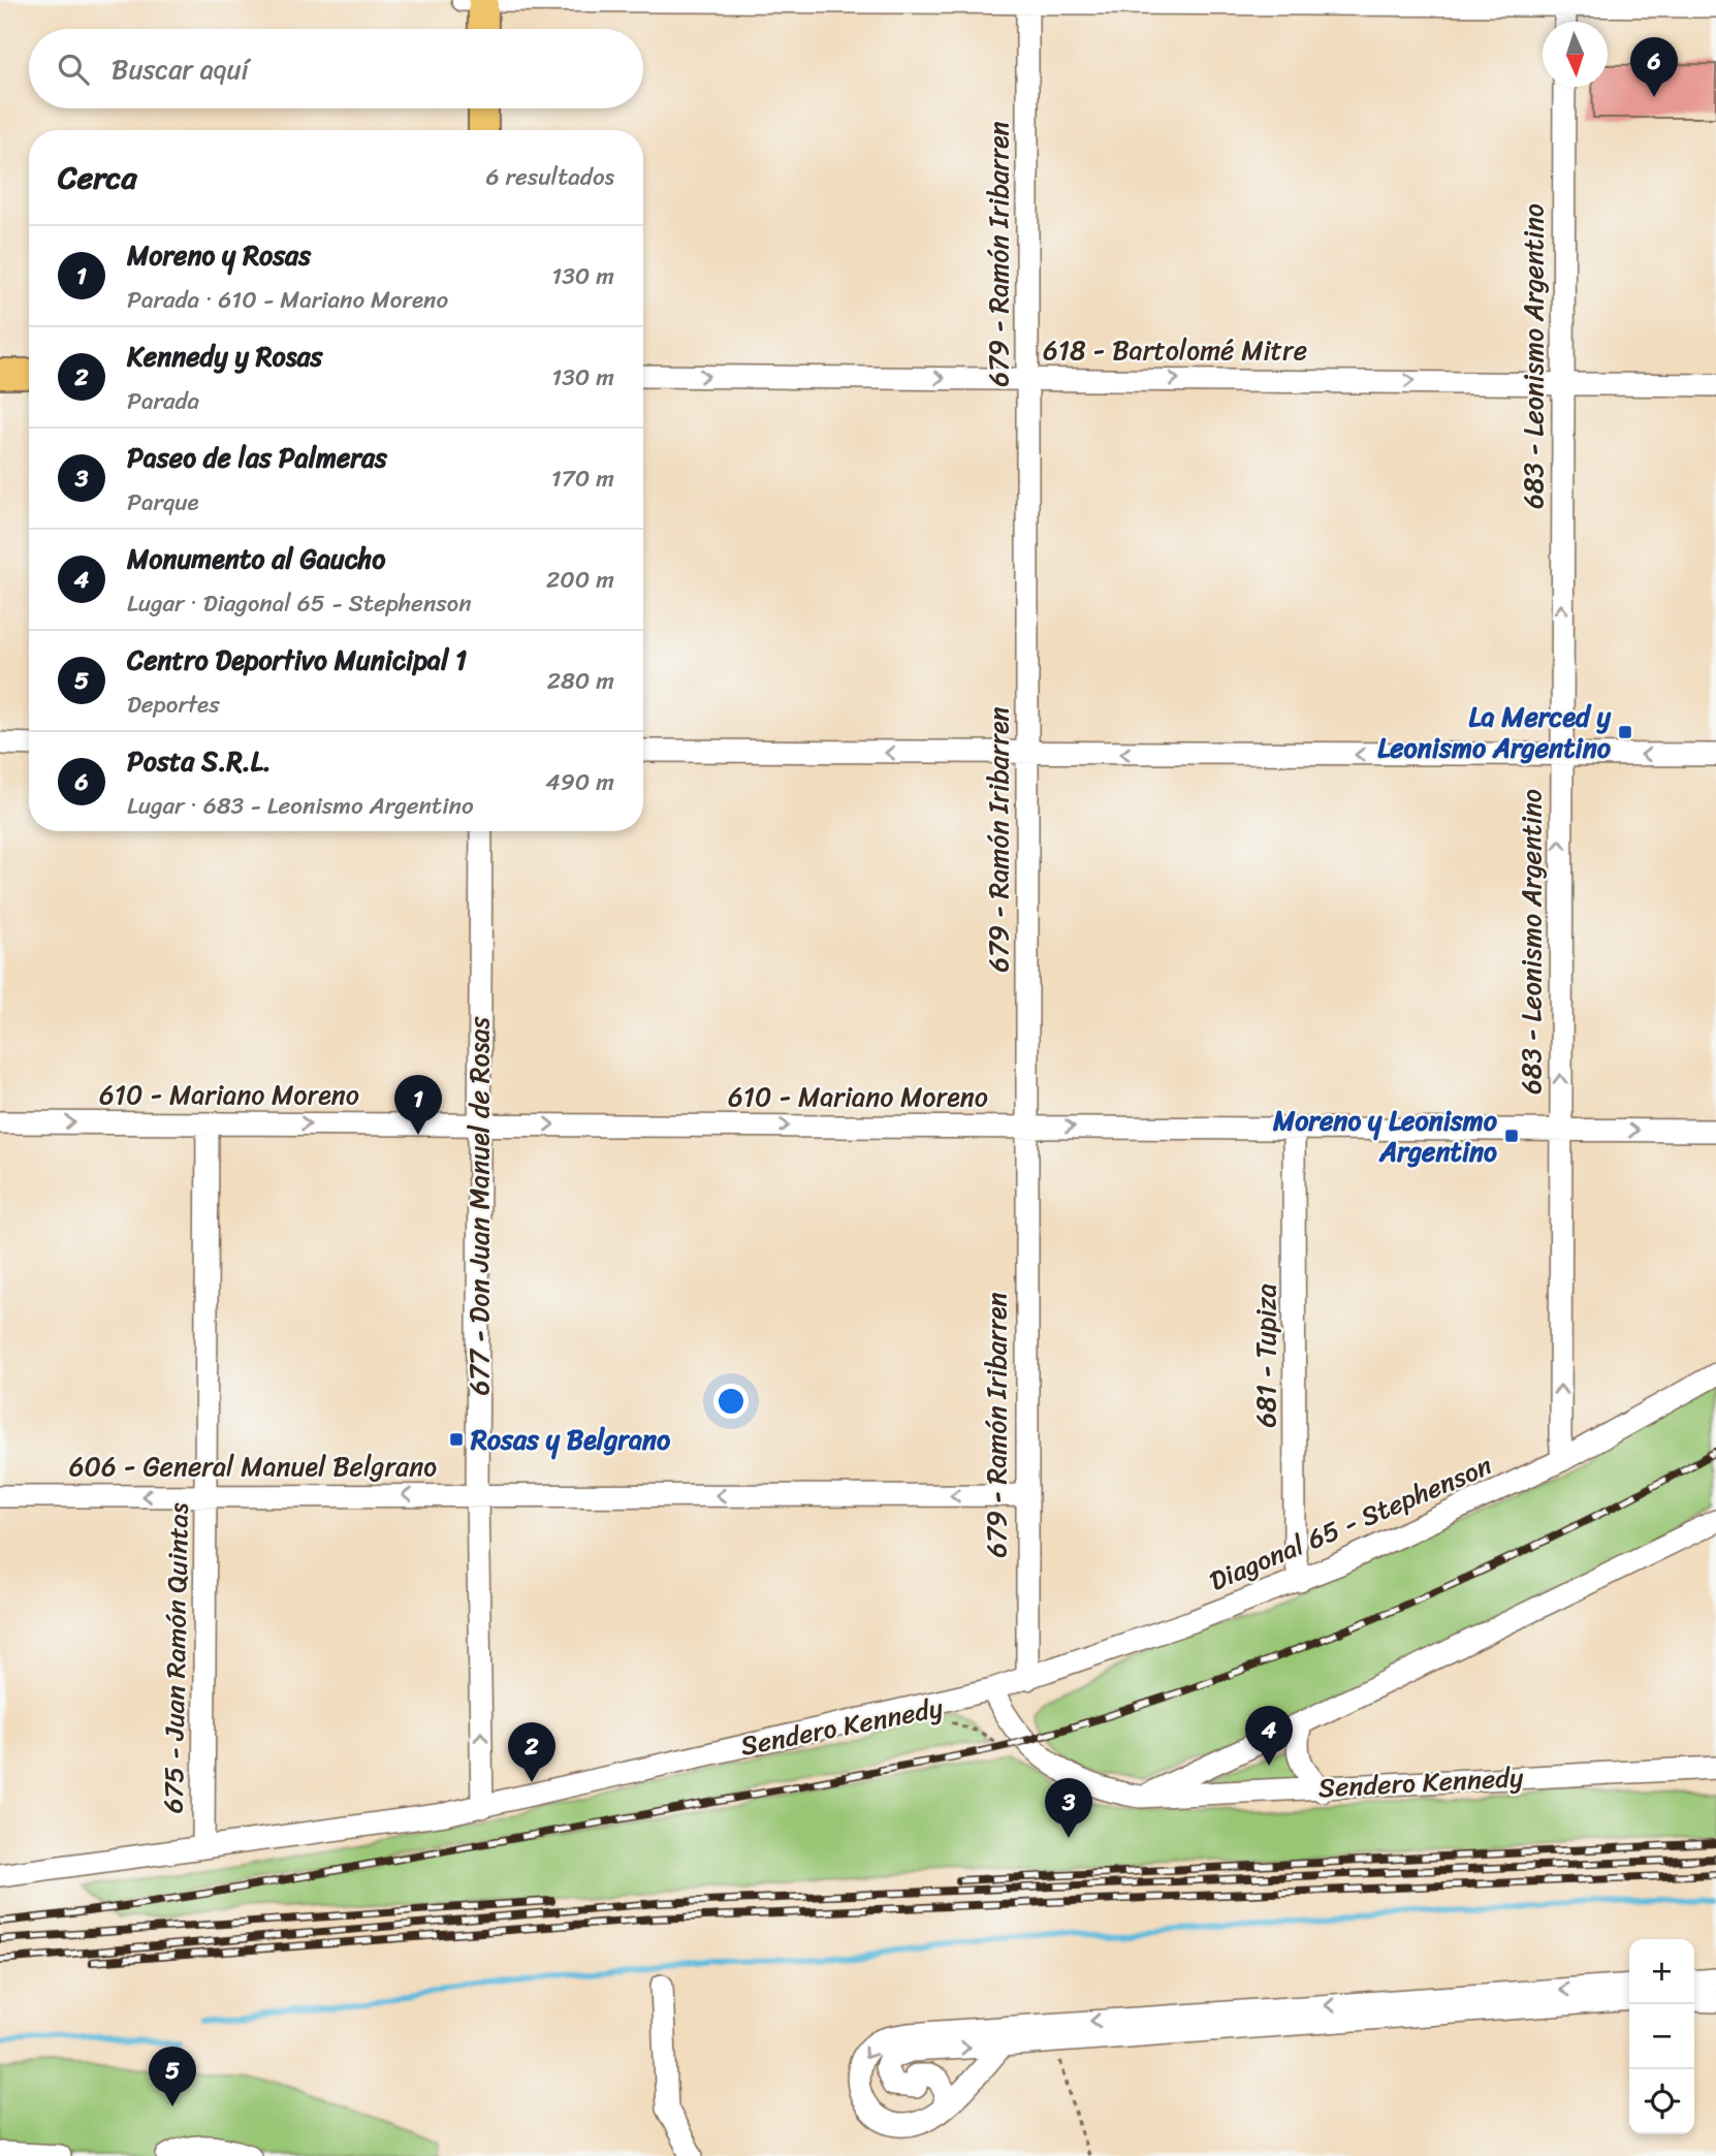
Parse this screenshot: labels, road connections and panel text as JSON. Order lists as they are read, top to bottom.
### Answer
{
  "streets": {
    "street": [
      "679 - Ramón Iribarren",
      "618 - Bartolomé Mitre",
      "683 - Leonismo Argentino",
      "610 - Mariano Moreno",
      "677 - Don Juan Manuel de Rosas",
      "681 - Tupiza",
      "606 - General Manuel Belgrano",
      "Diagonal 65 - Stephenson",
      "675 - Juan Ramón Quintas"
    ],
    "path": ["Sendero Kennedy"]
  },
  "crossings": [
    ["679 - Ramón Iribarren", "618 - Bartolomé Mitre"],
    ["679 - Ramón Iribarren", "610 - Mariano Moreno"],
    ["679 - Ramón Iribarren", "606 - General Manuel Belgrano"],
    ["679 - Ramón Iribarren", "Diagonal 65 - Stephenson"],
    ["618 - Bartolomé Mitre", "683 - Leonismo Argentino"],
    ["683 - Leonismo Argentino", "610 - Mariano Moreno"],
    ["683 - Leonismo Argentino", "Diagonal 65 - Stephenson"],
    ["610 - Mariano Moreno", "677 - Don Juan Manuel de Rosas"],
    ["610 - Mariano Moreno", "681 - Tupiza"],
    ["610 - Mariano Moreno", "675 - Juan Ramón Quintas"],
    ["677 - Don Juan Manuel de Rosas", "606 - General Manuel Belgrano"],
    ["677 - Don Juan Manuel de Rosas", "Diagonal 65 - Stephenson"],
    ["681 - Tupiza", "Diagonal 65 - Stephenson"],
    ["606 - General Manuel Belgrano", "675 - Juan Ramón Quintas"],
    ["Diagonal 65 - Stephenson", "675 - Juan Ramón Quintas"]
  ],
  "one_way": [
    "618 - Bartolomé Mitre",
    "683 - Leonismo Argentino",
    "610 - Mariano Moreno",
    "606 - General Manuel Belgrano"
  ],
  "places": {
    "transit": ["La Merced y Leonismo Argentino", "Moreno y Leonismo Argentino", "Rosas y Belgrano"]
  },
  "north": "bottom",
  "page": {
    "search": "Buscar aquí",
    "pins": [
      "6",
      "1",
      "4",
      "2",
      "3",
      "5"
    ],
    "heading": ["Cerca", "6 resultados"],
    "list": [
      {
        "mark": "1",
        "name": "Moreno y Rosas",
        "note": "Parada · 610 - Mariano Moreno",
        "value": "130 m"
      },
      {
        "mark": "2",
        "name": "Kennedy y Rosas",
        "note": "Parada",
        "value": "130 m"
      },
      {
        "mark": "3",
        "name": "Paseo de las Palmeras",
        "note": "Parque",
        "value": "170 m"
      },
      {
        "mark": "4",
        "name": "Monumento al Gaucho",
        "note": "Lugar · Diagonal 65 - Stephenson",
        "value": "200 m"
      },
      {
        "mark": "5",
        "name": "Centro Deportivo Municipal 1",
        "note": "Deportes",
        "value": "280 m"
      },
      {
        "mark": "6",
        "name": "Posta S.R.L.",
        "note": "Lugar · 683 - Leonismo Argentino",
        "value": "490 m"
      }
    ],
    "map_buttons": ["+", "−"]
  }
}
